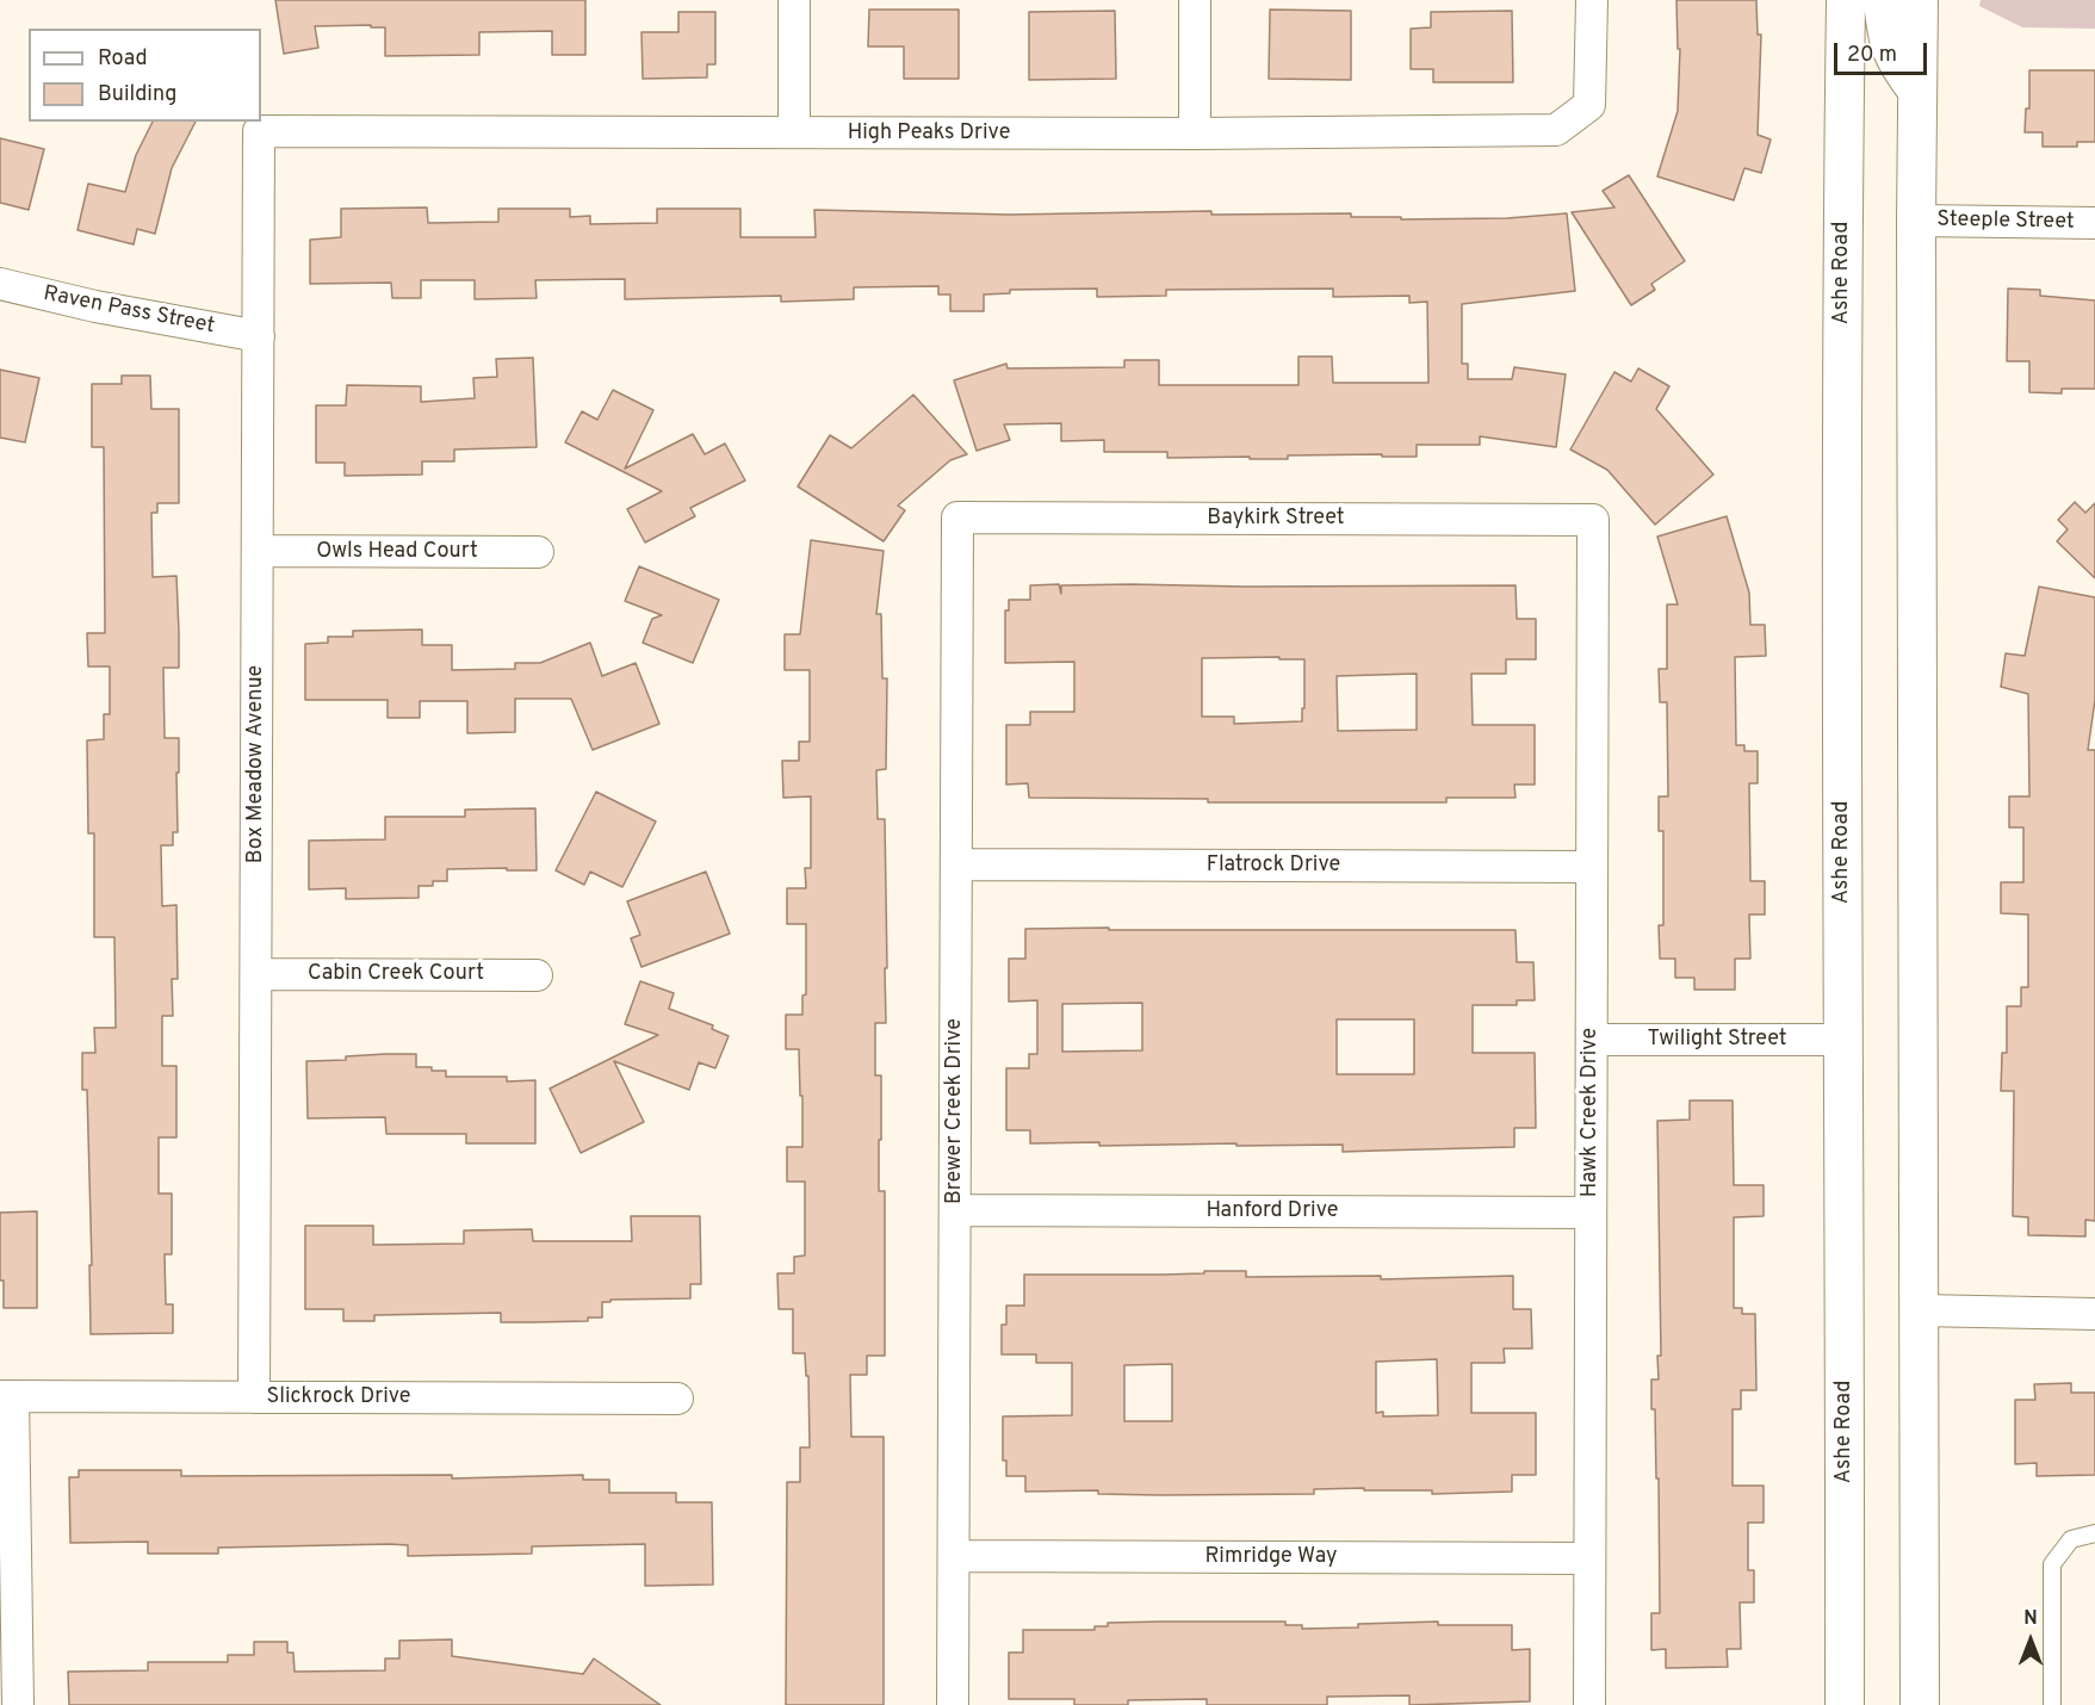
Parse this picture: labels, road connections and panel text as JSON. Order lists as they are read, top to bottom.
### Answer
{
  "streets": {
    "street": [
      "High Peaks Drive",
      "Steeple Street",
      "Ashe Road",
      "Raven Pass Street",
      "Baykirk Street",
      "Owls Head Court",
      "Box Meadow Avenue",
      "Flatrock Drive",
      "Cabin Creek Court",
      "Twilight Street",
      "Brewer Creek Drive",
      "Hawk Creek Drive",
      "Hanford Drive",
      "Slickrock Drive",
      "Rimridge Way"
    ]
  },
  "crossings": [
    ["High Peaks Drive", "Box Meadow Avenue"],
    ["Ashe Road", "Twilight Street"],
    ["Raven Pass Street", "Box Meadow Avenue"],
    ["Baykirk Street", "Brewer Creek Drive"],
    ["Baykirk Street", "Hawk Creek Drive"],
    ["Owls Head Court", "Box Meadow Avenue"],
    ["Box Meadow Avenue", "Cabin Creek Court"],
    ["Box Meadow Avenue", "Slickrock Drive"],
    ["Flatrock Drive", "Brewer Creek Drive"],
    ["Flatrock Drive", "Hawk Creek Drive"],
    ["Twilight Street", "Hawk Creek Drive"],
    ["Brewer Creek Drive", "Hanford Drive"],
    ["Brewer Creek Drive", "Rimridge Way"],
    ["Hawk Creek Drive", "Hanford Drive"],
    ["Hawk Creek Drive", "Rimridge Way"]
  ],
  "legend": ["Road", "Building"],
  "scale_bar": "20 m",
  "north": "top"
}
